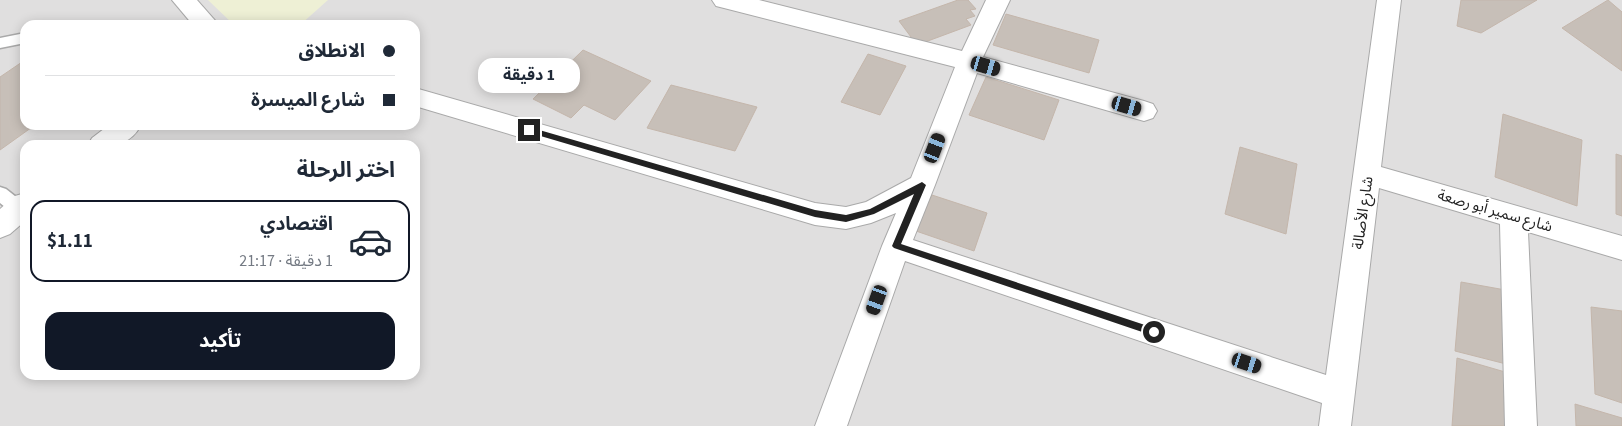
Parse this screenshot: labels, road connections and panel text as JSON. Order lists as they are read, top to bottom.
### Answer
{
  "streets": {
    "street": ["شارع سمير أبو رصعة", "شارع الأصالة"]
  },
  "crossings": [
    ["شارع سمير أبو رصعة", "شارع الأصالة"]
  ],
  "page": {
    "banner": ["الانطلاق", "شارع الميسرة"],
    "bubble": "1 دقيقة",
    "heading": "اختر الرحلة",
    "list": [
      {
        "name": "اقتصادي",
        "note": "1 دقيقة · 21:17",
        "value": "$1.11"
      }
    ],
    "buttons": "تأكيد"
  }
}
